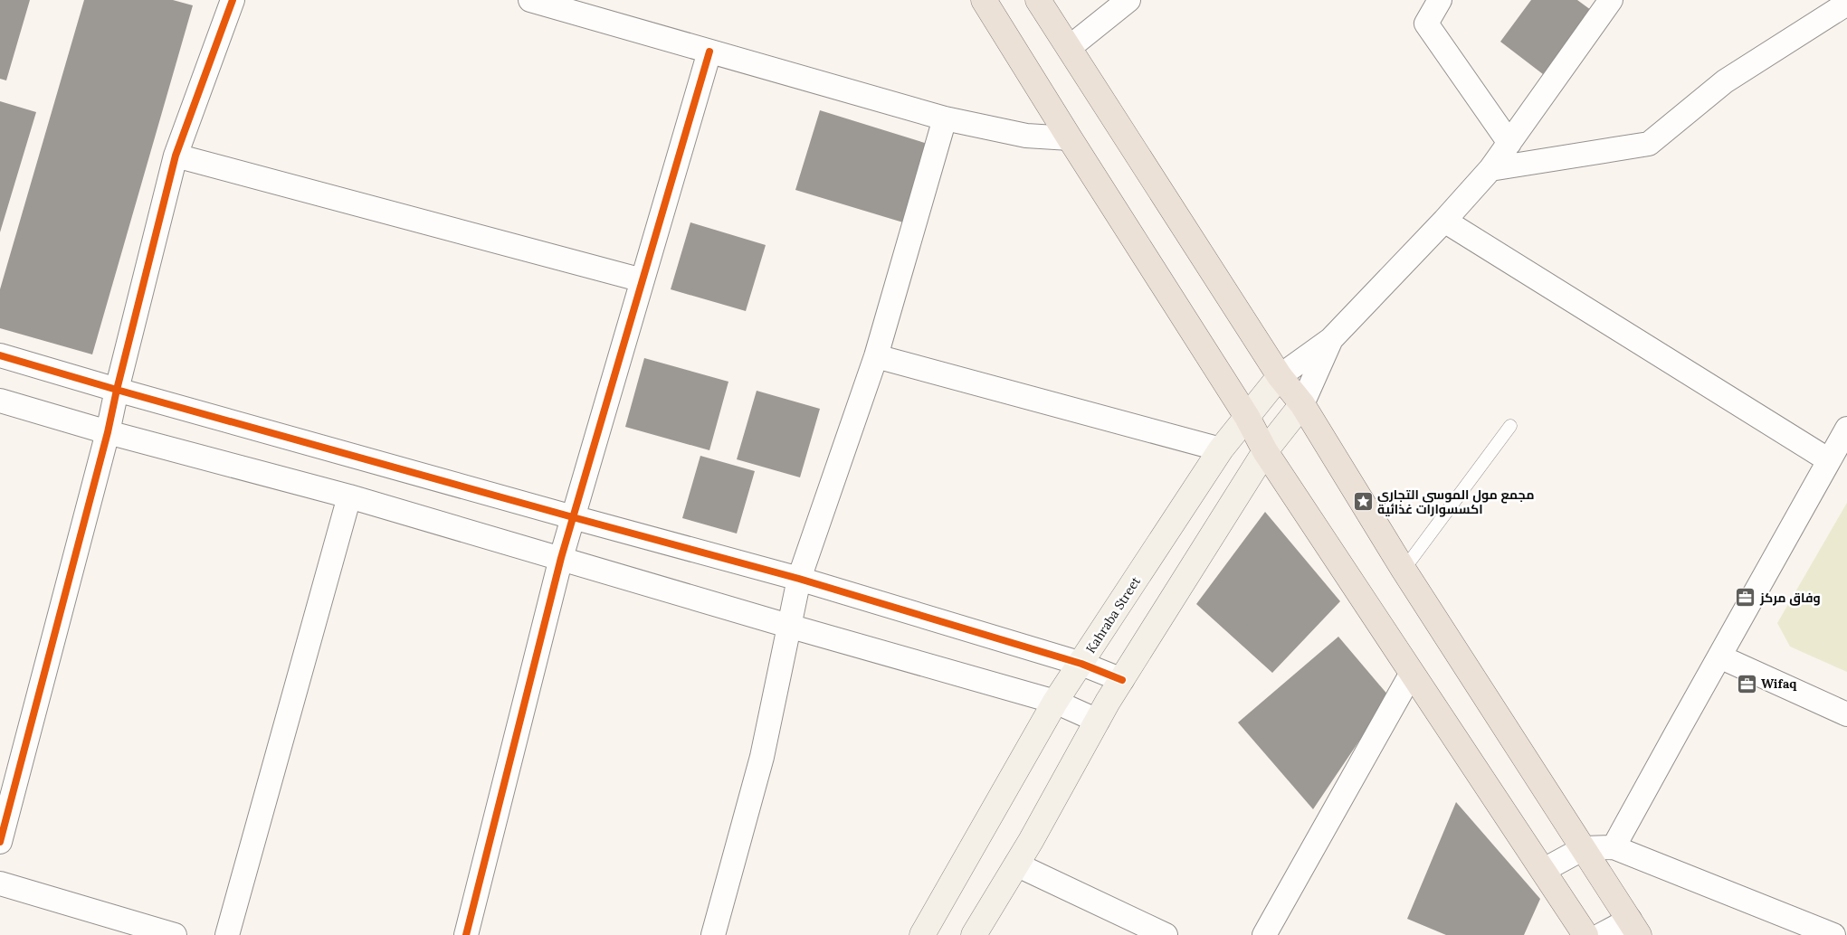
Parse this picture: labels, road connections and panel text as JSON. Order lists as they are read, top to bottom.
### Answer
{
  "streets": {
    "main road": ["Kahraba Street"]
  },
  "places": {
    "place": ["مجمع مول الموسى التجاري اكسسوارات غذائية"],
    "office": ["وفاق مركز", "Wifaq"]
  }
}
